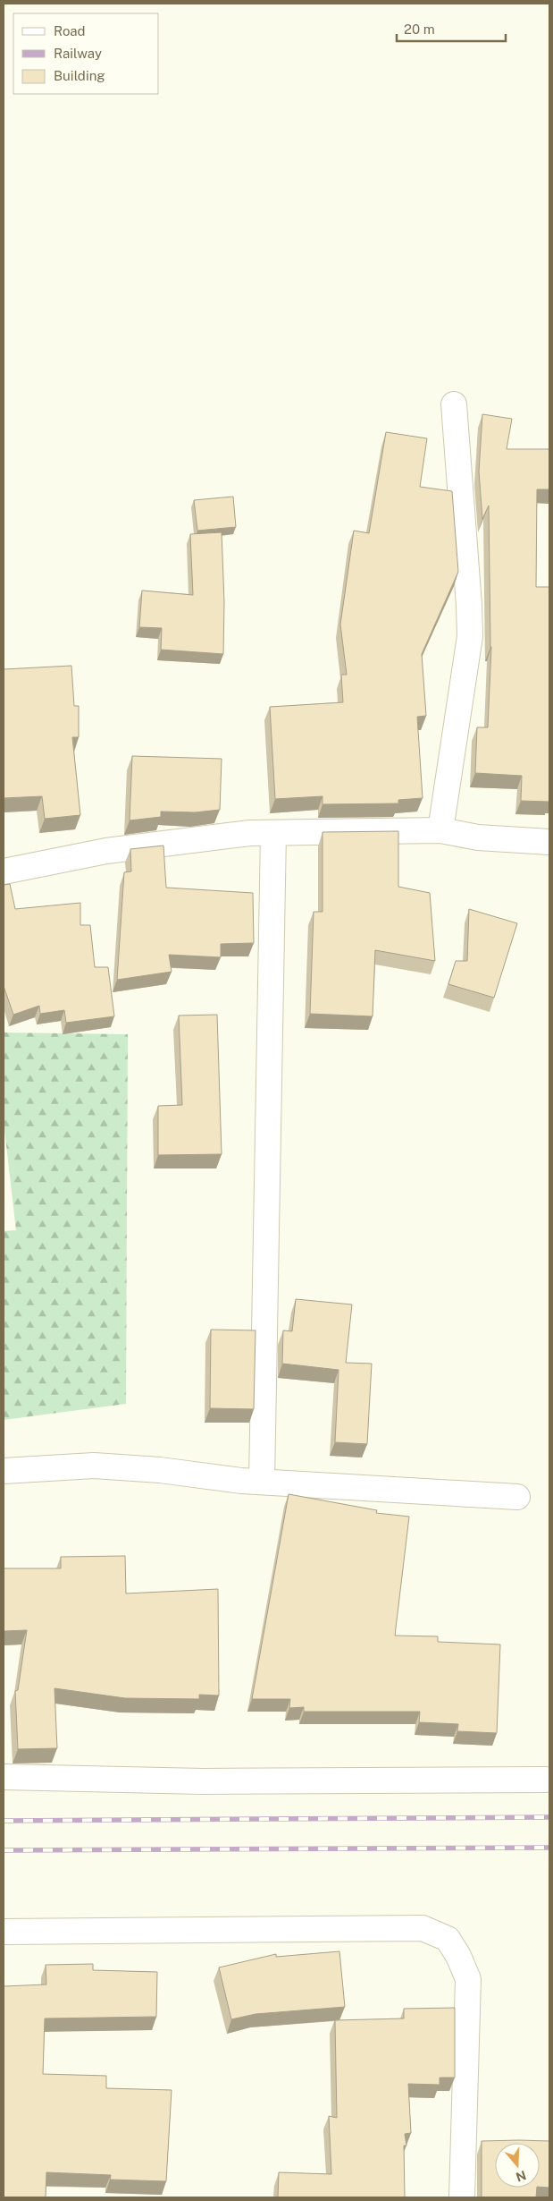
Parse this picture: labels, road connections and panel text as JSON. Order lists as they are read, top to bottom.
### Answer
{
  "legend": ["Road", "Railway", "Building"],
  "scale_bar": "20 m",
  "north": "bottom"
}
